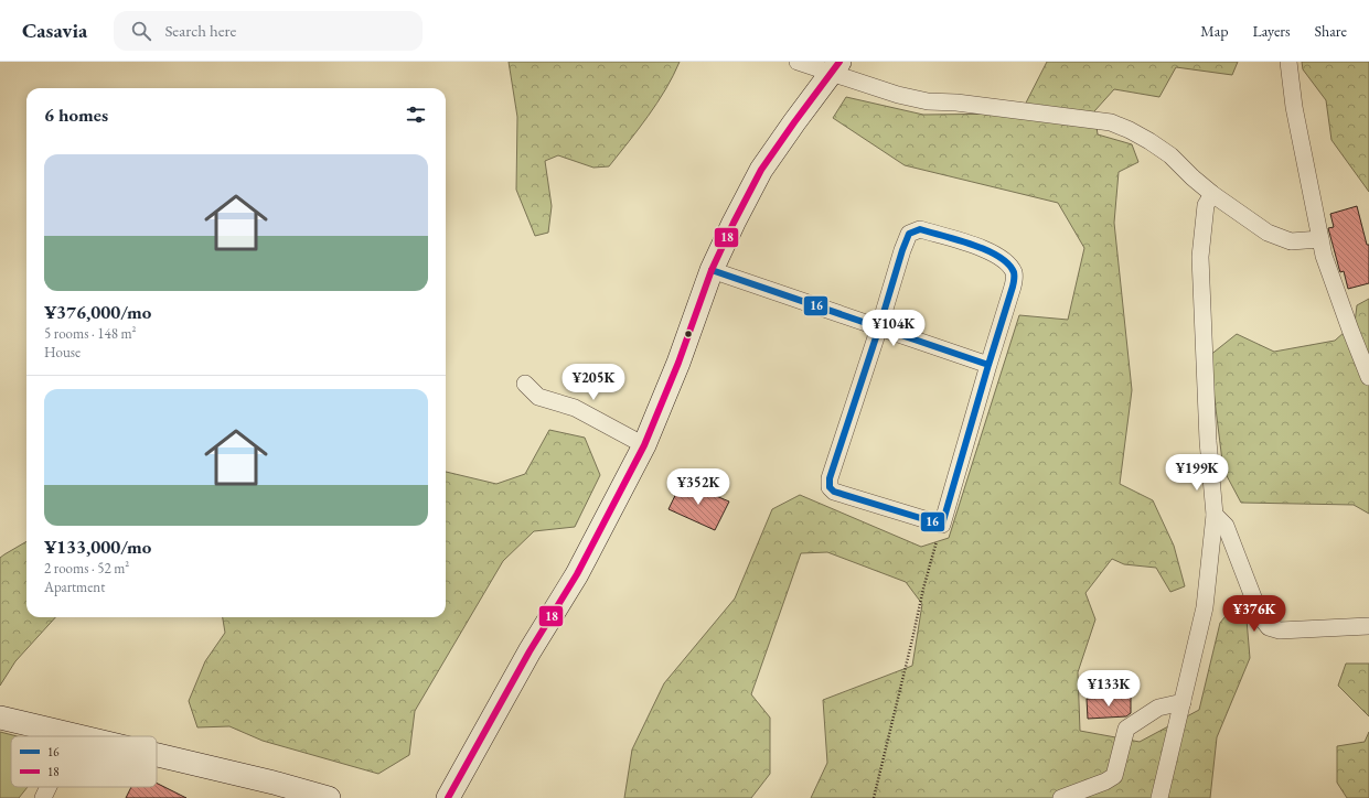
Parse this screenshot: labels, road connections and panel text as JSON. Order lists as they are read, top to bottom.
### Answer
{
  "lines": ["transit line 18", "transit line 16"],
  "legend": ["16", "18"],
  "page": {
    "header": "Casavia",
    "search": "Search here",
    "nav": ["Map", "Layers", "Share"],
    "heading": "6 homes",
    "list": [
      {
        "name": "¥376,000/mo",
        "note": "5 rooms · 148 m² · House"
      },
      {
        "name": "¥133,000/mo",
        "note": "2 rooms · 52 m² · Apartment"
      }
    ],
    "price": [
      "¥104K",
      "¥205K",
      "¥199K",
      "¥352K",
      "¥376K",
      "¥133K"
    ]
  }
}
